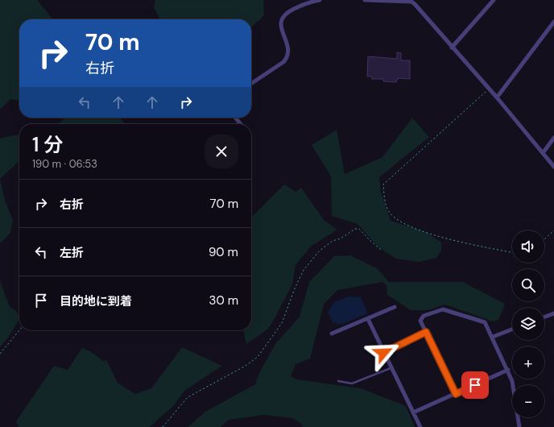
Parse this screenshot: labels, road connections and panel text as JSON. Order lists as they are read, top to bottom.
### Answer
{
  "page": {
    "turn": ["70 m", "右折"],
    "heading": ["1 分", "190 m · 06:53"],
    "list": [
      {
        "name": "右折",
        "value": "70 m"
      },
      {
        "name": "左折",
        "value": "90 m"
      },
      {
        "name": "目的地に到着",
        "value": "30 m"
      }
    ],
    "map_buttons": ["+", "−"]
  }
}
